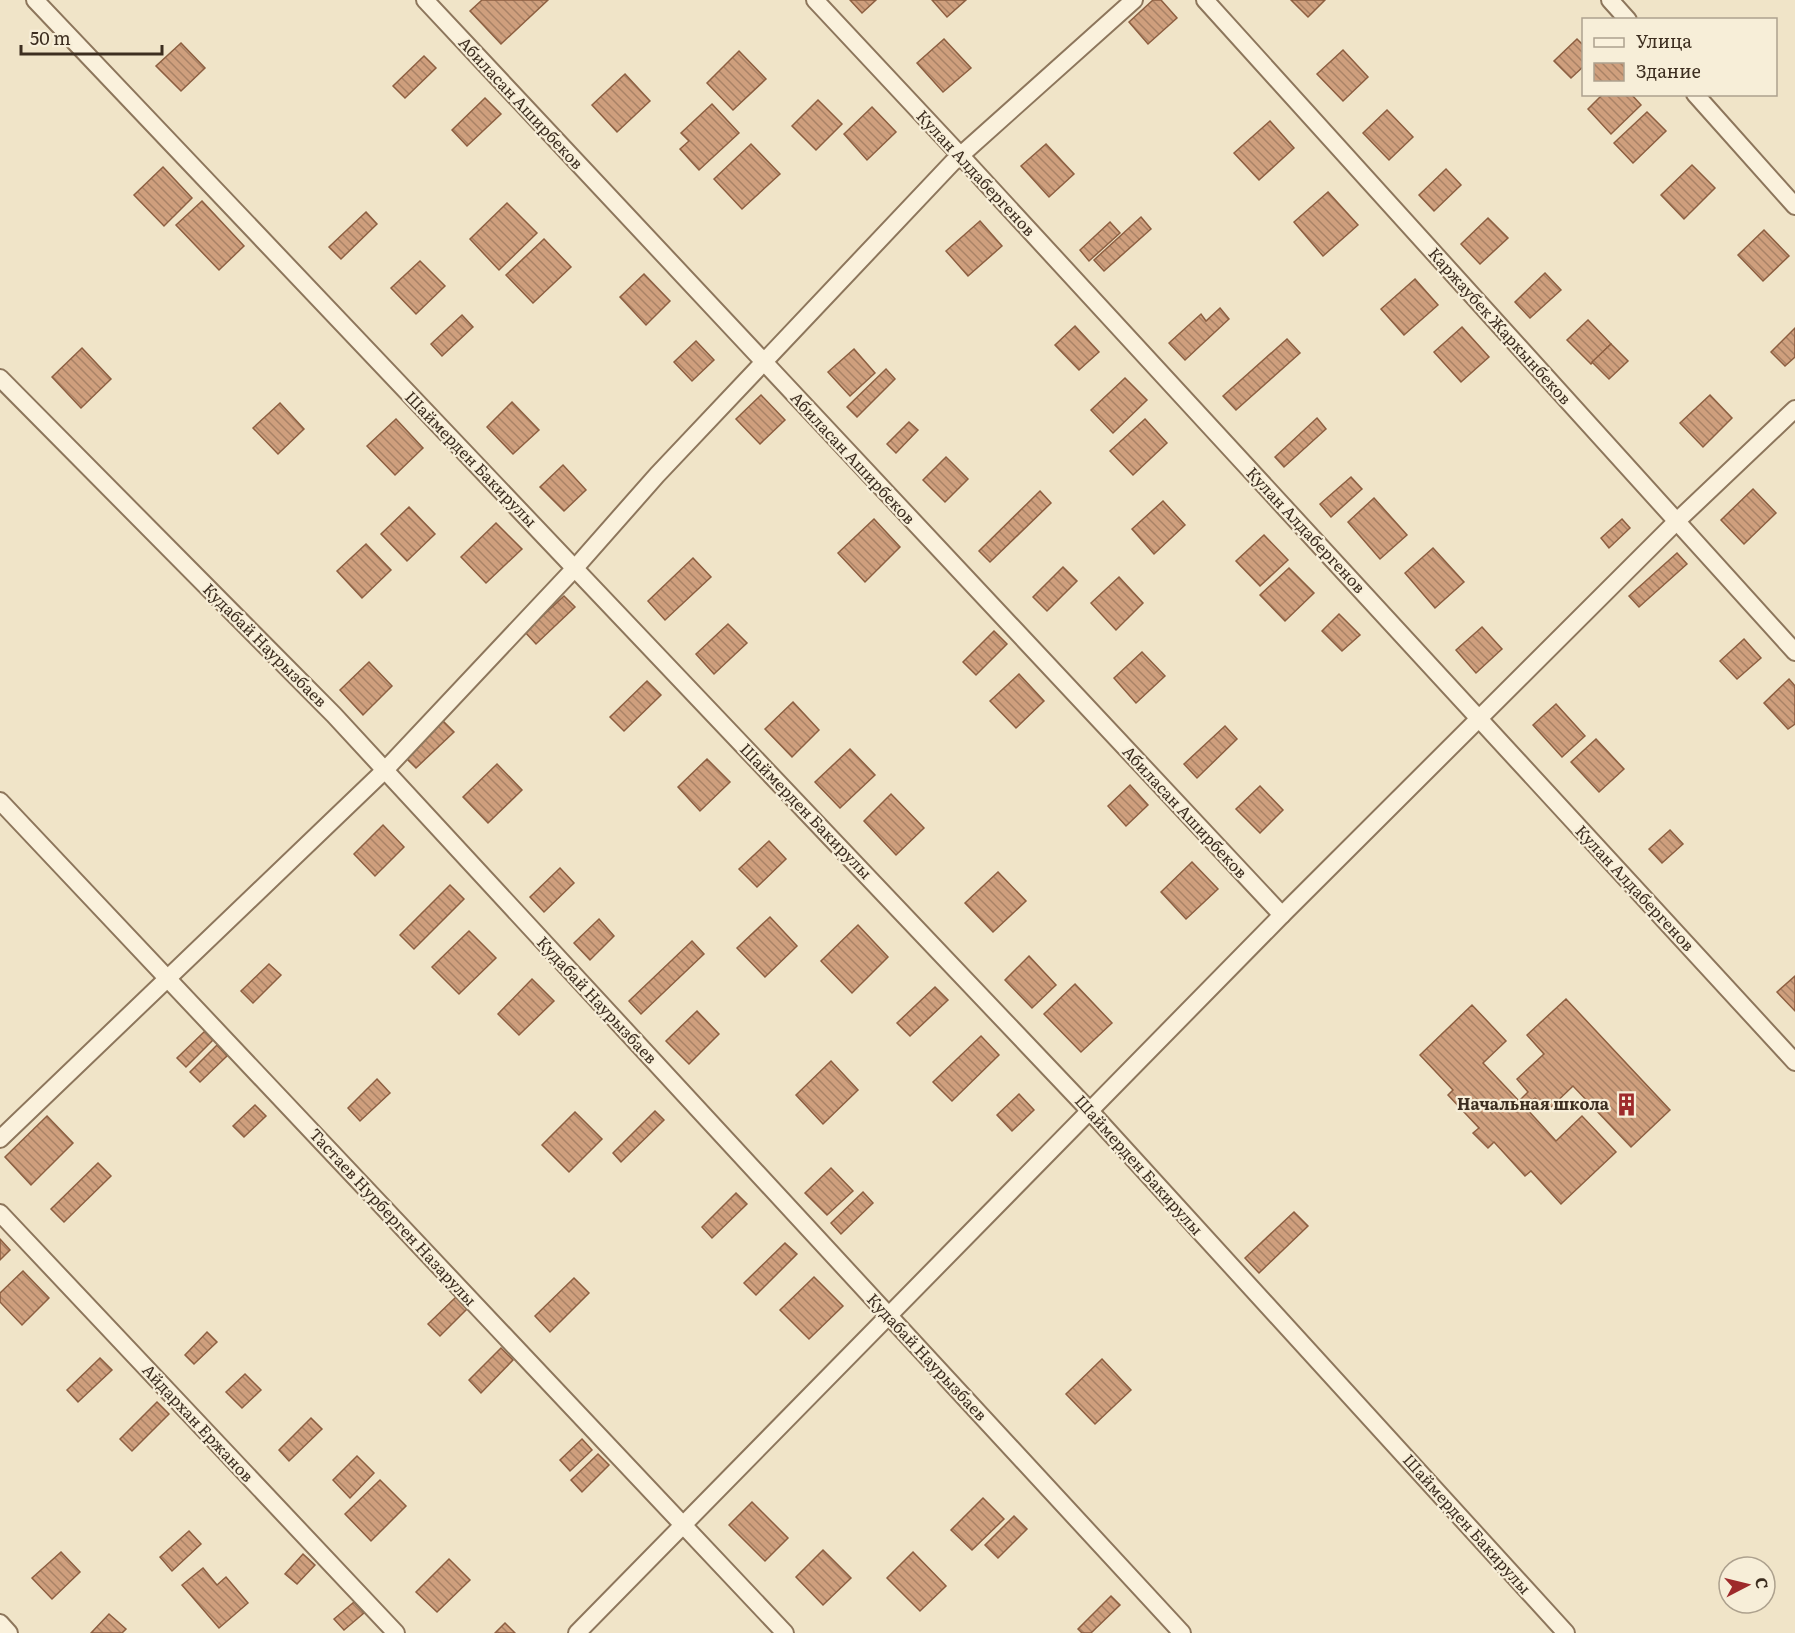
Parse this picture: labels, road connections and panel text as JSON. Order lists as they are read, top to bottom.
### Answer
{
  "streets": {
    "street": [
      "Абиласан Аширбеков",
      "Кулан Алдабергенов",
      "Каржаубек Жаркынбеков",
      "Шаймерден Бакирулы",
      "Кудабай Наурызбаев",
      "Тастаев Нурберген Назарулы",
      "Айдархан Ержанов"
    ]
  },
  "places": {
    "building": ["Начальная школа"]
  },
  "legend": ["Улица", "Здание"],
  "scale_bar": "50 m",
  "north": "right"
}
